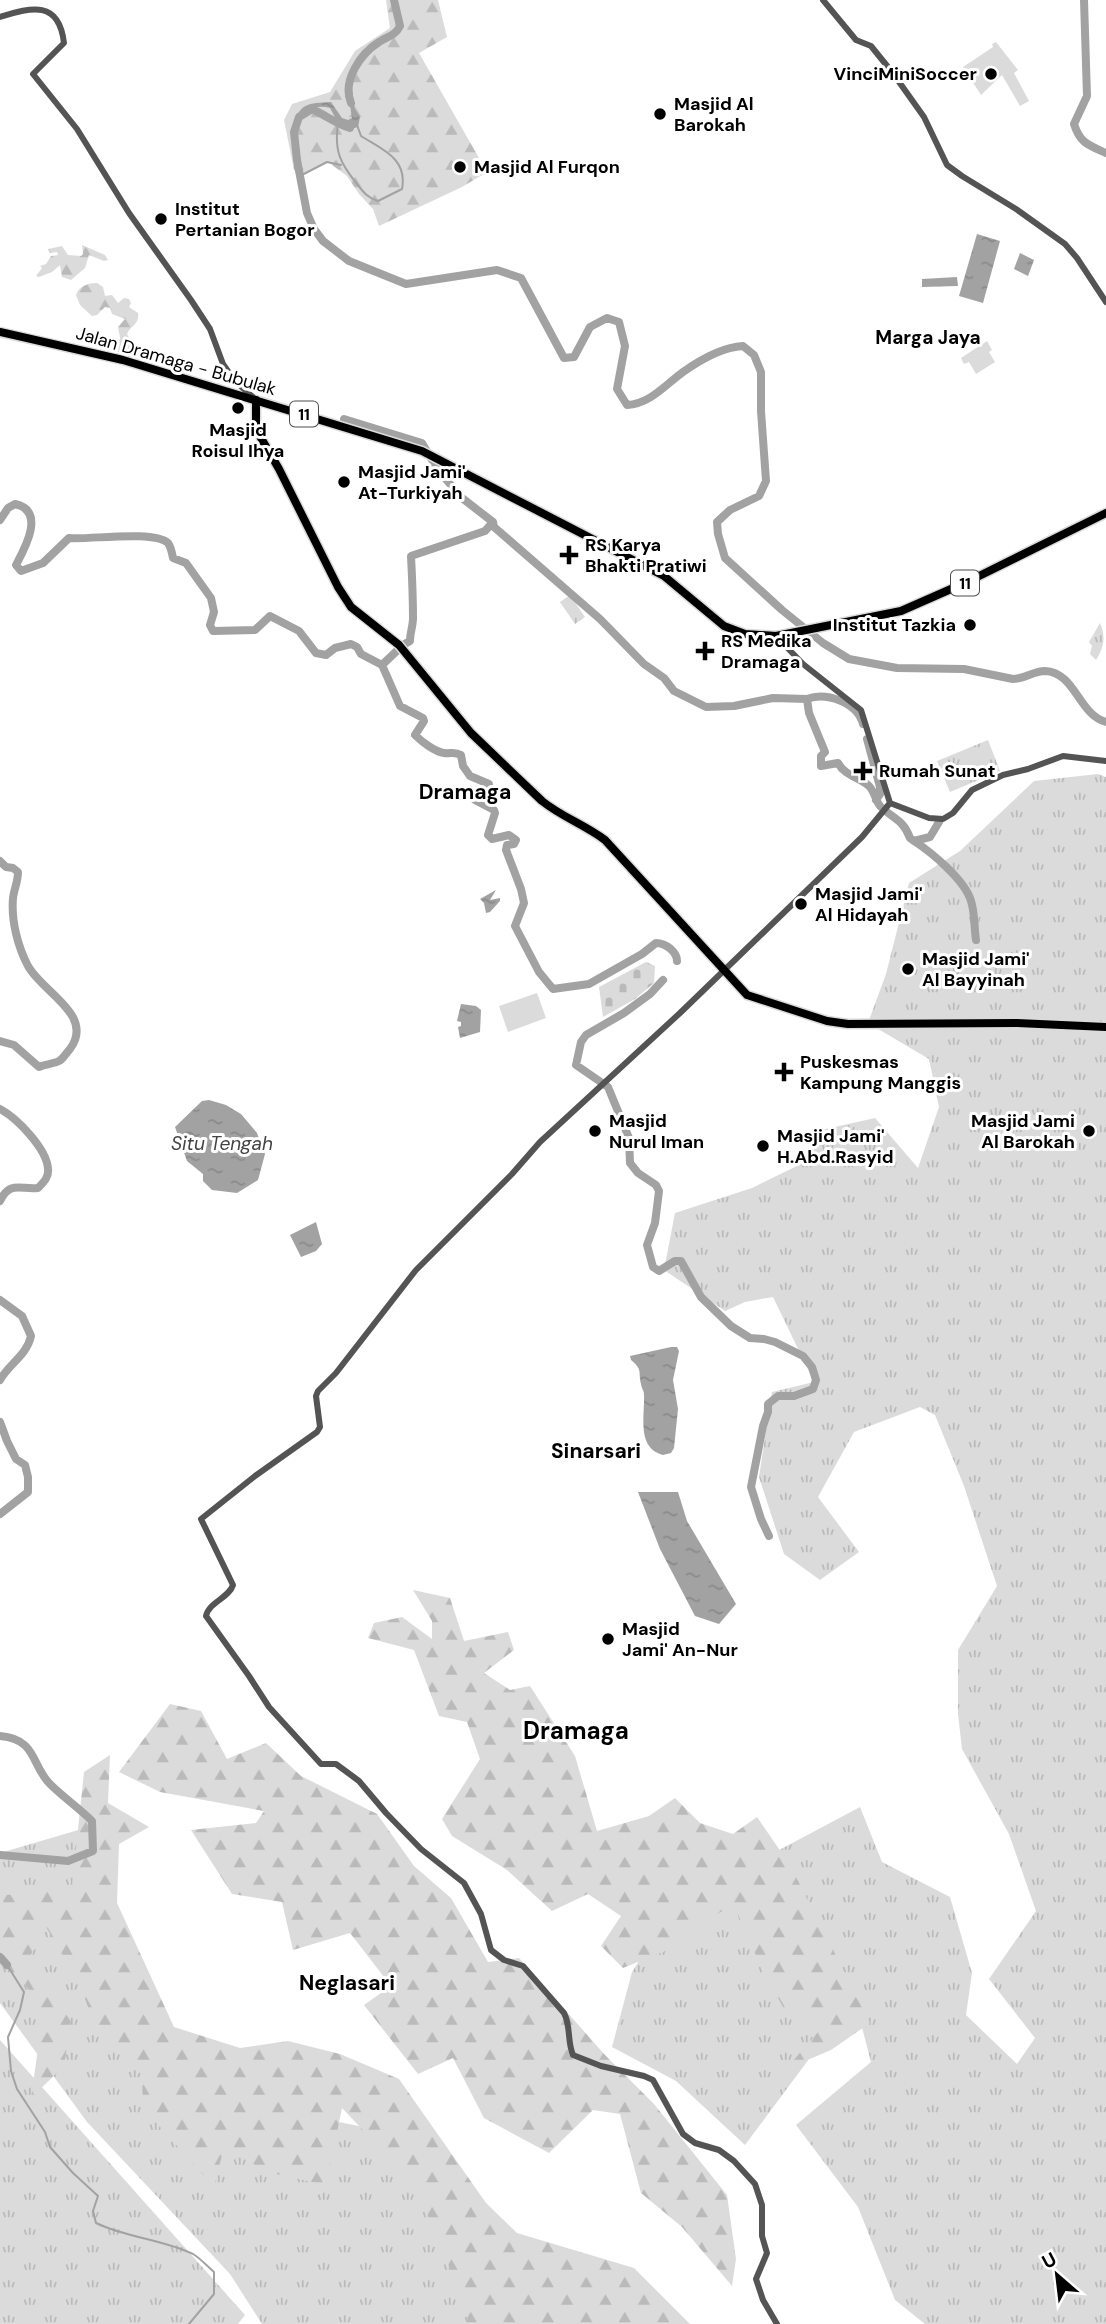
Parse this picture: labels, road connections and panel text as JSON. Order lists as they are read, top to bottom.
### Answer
{
  "streets": {
    "main road": ["Jalan Dramaga - Bubulak", "11"]
  },
  "crossings": [
    ["Jalan Dramaga - Bubulak", "11"]
  ],
  "districts": [
    "Marga Jaya",
    "Dramaga",
    "Sinarsari",
    "Dramaga",
    "Neglasari"
  ],
  "water": ["Situ Tengah"],
  "places": {
    "other": [
      "VinciMiniSoccer",
      "Masjid Al Barokah",
      "Masjid Al Furqon",
      "Institut Pertanian Bogor",
      "Masjid Roisul Ihya",
      "Masjid Jami' At-Turkiyah",
      "Institut Tazkia",
      "Masjid Jami' Al Hidayah",
      "Masjid Jami' Al Bayyinah",
      "Masjid Nurul Iman",
      "Masjid Jami Al Barokah",
      "Masjid Jami' H.Abd.Rasyid",
      "Masjid Jami' An-Nur"
    ],
    "health": [
      "RS Karya Bhakti Pratiwi",
      "RS Medika Dramaga",
      "Rumah Sunat",
      "Puskesmas Kampung Manggis"
    ]
  },
  "north": "top left"
}
